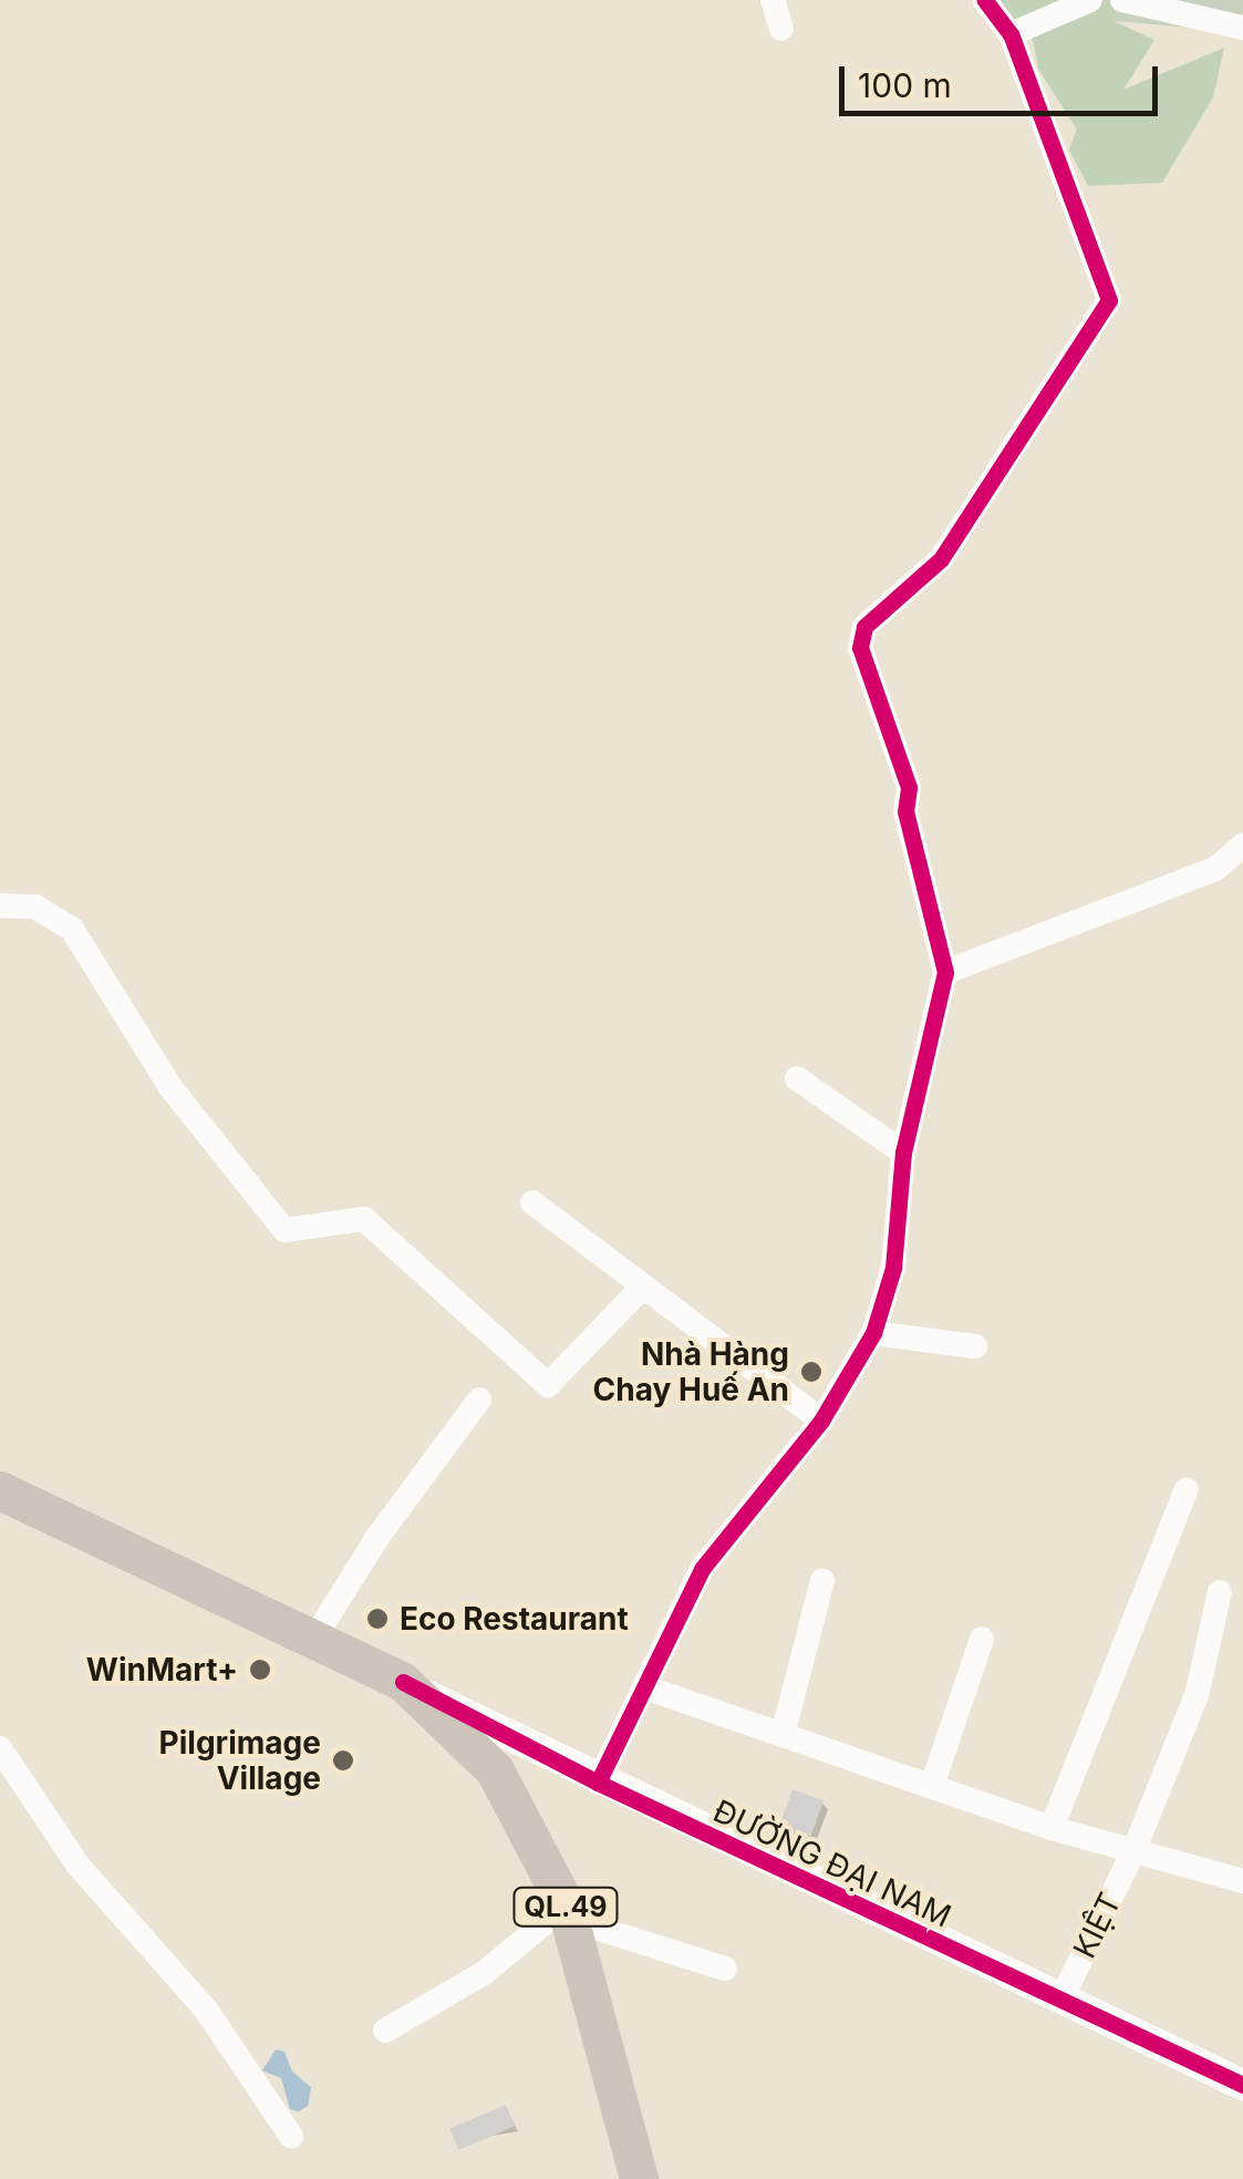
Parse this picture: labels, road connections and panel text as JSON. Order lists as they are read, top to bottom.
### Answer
{
  "streets": {
    "highway": ["ĐƯỜNG ĐẠI NAM", "QL.49"],
    "street": ["KIỆT"]
  },
  "crossings": [
    ["ĐƯỜNG ĐẠI NAM", "QL.49"],
    ["ĐƯỜNG ĐẠI NAM", "KIỆT"]
  ],
  "places": [
    "Nhà Hàng Chay Huế An",
    "Eco Restaurant",
    "WinMart+",
    "Pilgrimage Village"
  ],
  "scale_bar": "100 m"
}
